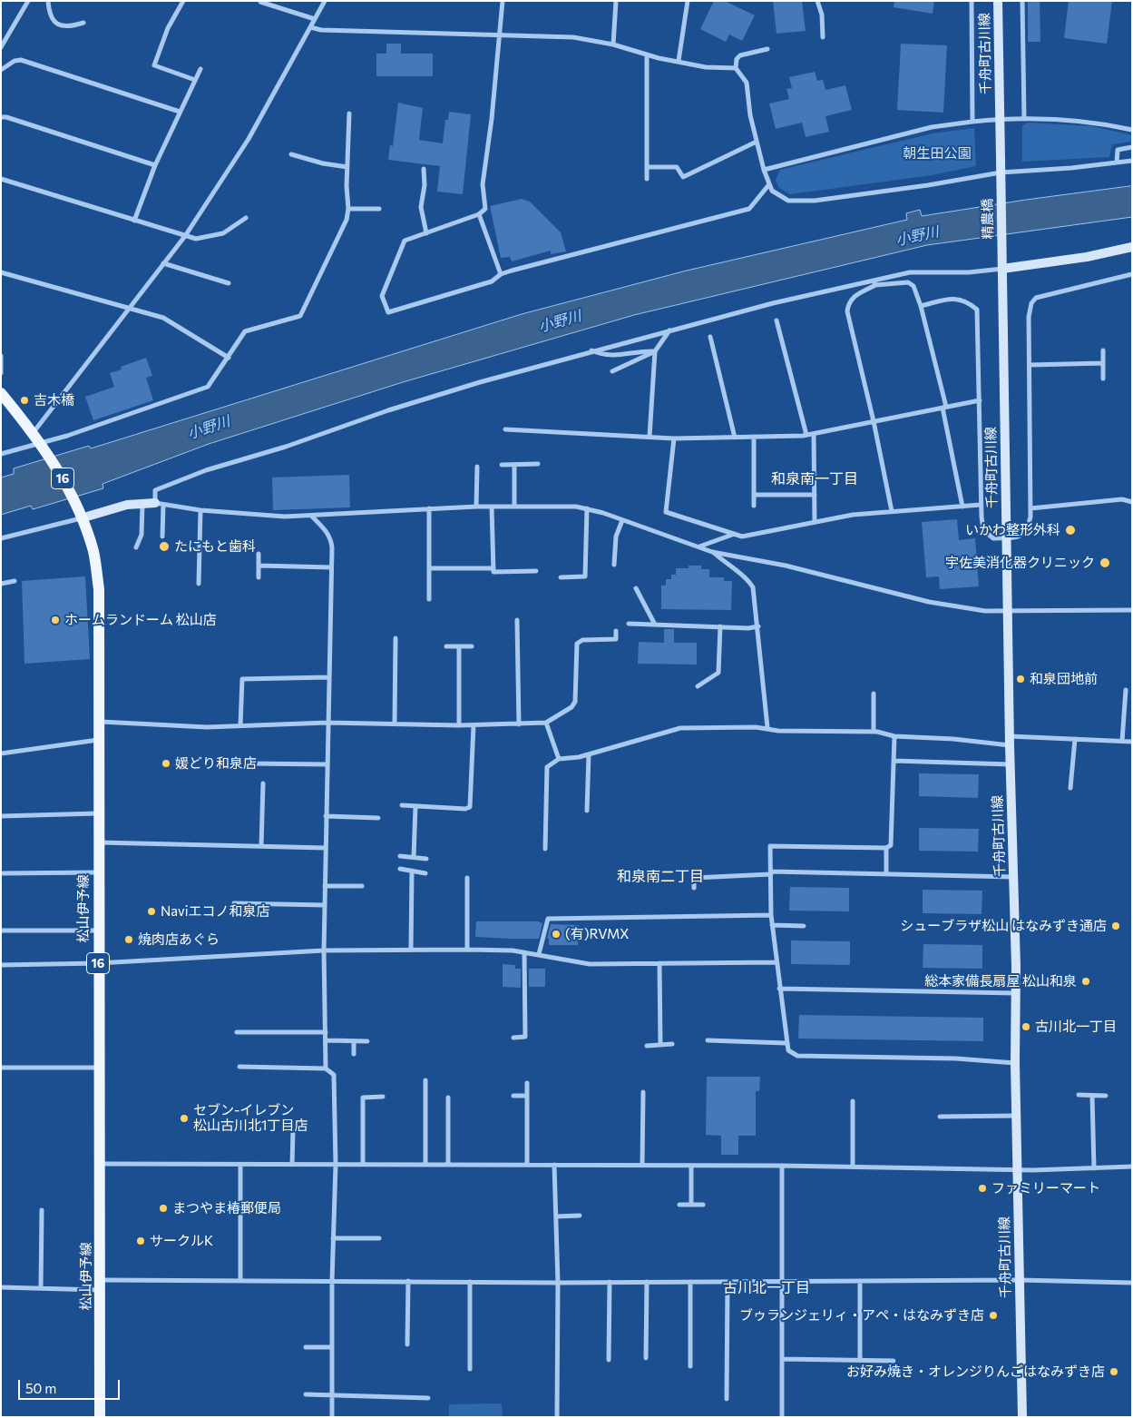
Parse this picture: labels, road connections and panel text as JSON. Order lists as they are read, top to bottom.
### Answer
{
  "streets": {
    "main road": ["16", "松山伊予線"],
    "street": ["千舟町古川線", "精農橋"]
  },
  "crossings": [
    ["千舟町古川線", "精農橋"],
    ["16", "松山伊予線"]
  ],
  "districts": ["和泉南一丁目", "和泉南二丁目", "古川北一丁目"],
  "water": ["小野川"],
  "parks": ["朝生田公園"],
  "places": [
    "吉木橋",
    "いかわ整形外科",
    "たにもと歯科",
    "宇佐美消化器クリニック",
    "ホームランドーム 松山店",
    "和泉団地前",
    "媛どり和泉店",
    "Naviエコノ和泉店",
    "シューブラザ松山 はなみずき通店",
    "(有)RVMX",
    "焼肉店あぐら",
    "総本家備長扇屋 松山和泉",
    "古川北一丁目",
    "セブン-イレブン 松山古川北1丁目店",
    "ファミリーマート",
    "まつやま椿郵便局",
    "サークルK",
    "ブゥランジェリィ・アペ・はなみずき店",
    "お好み焼き・オレンジりんごはなみずき店"
  ],
  "scale_bar": "50 m"
}
